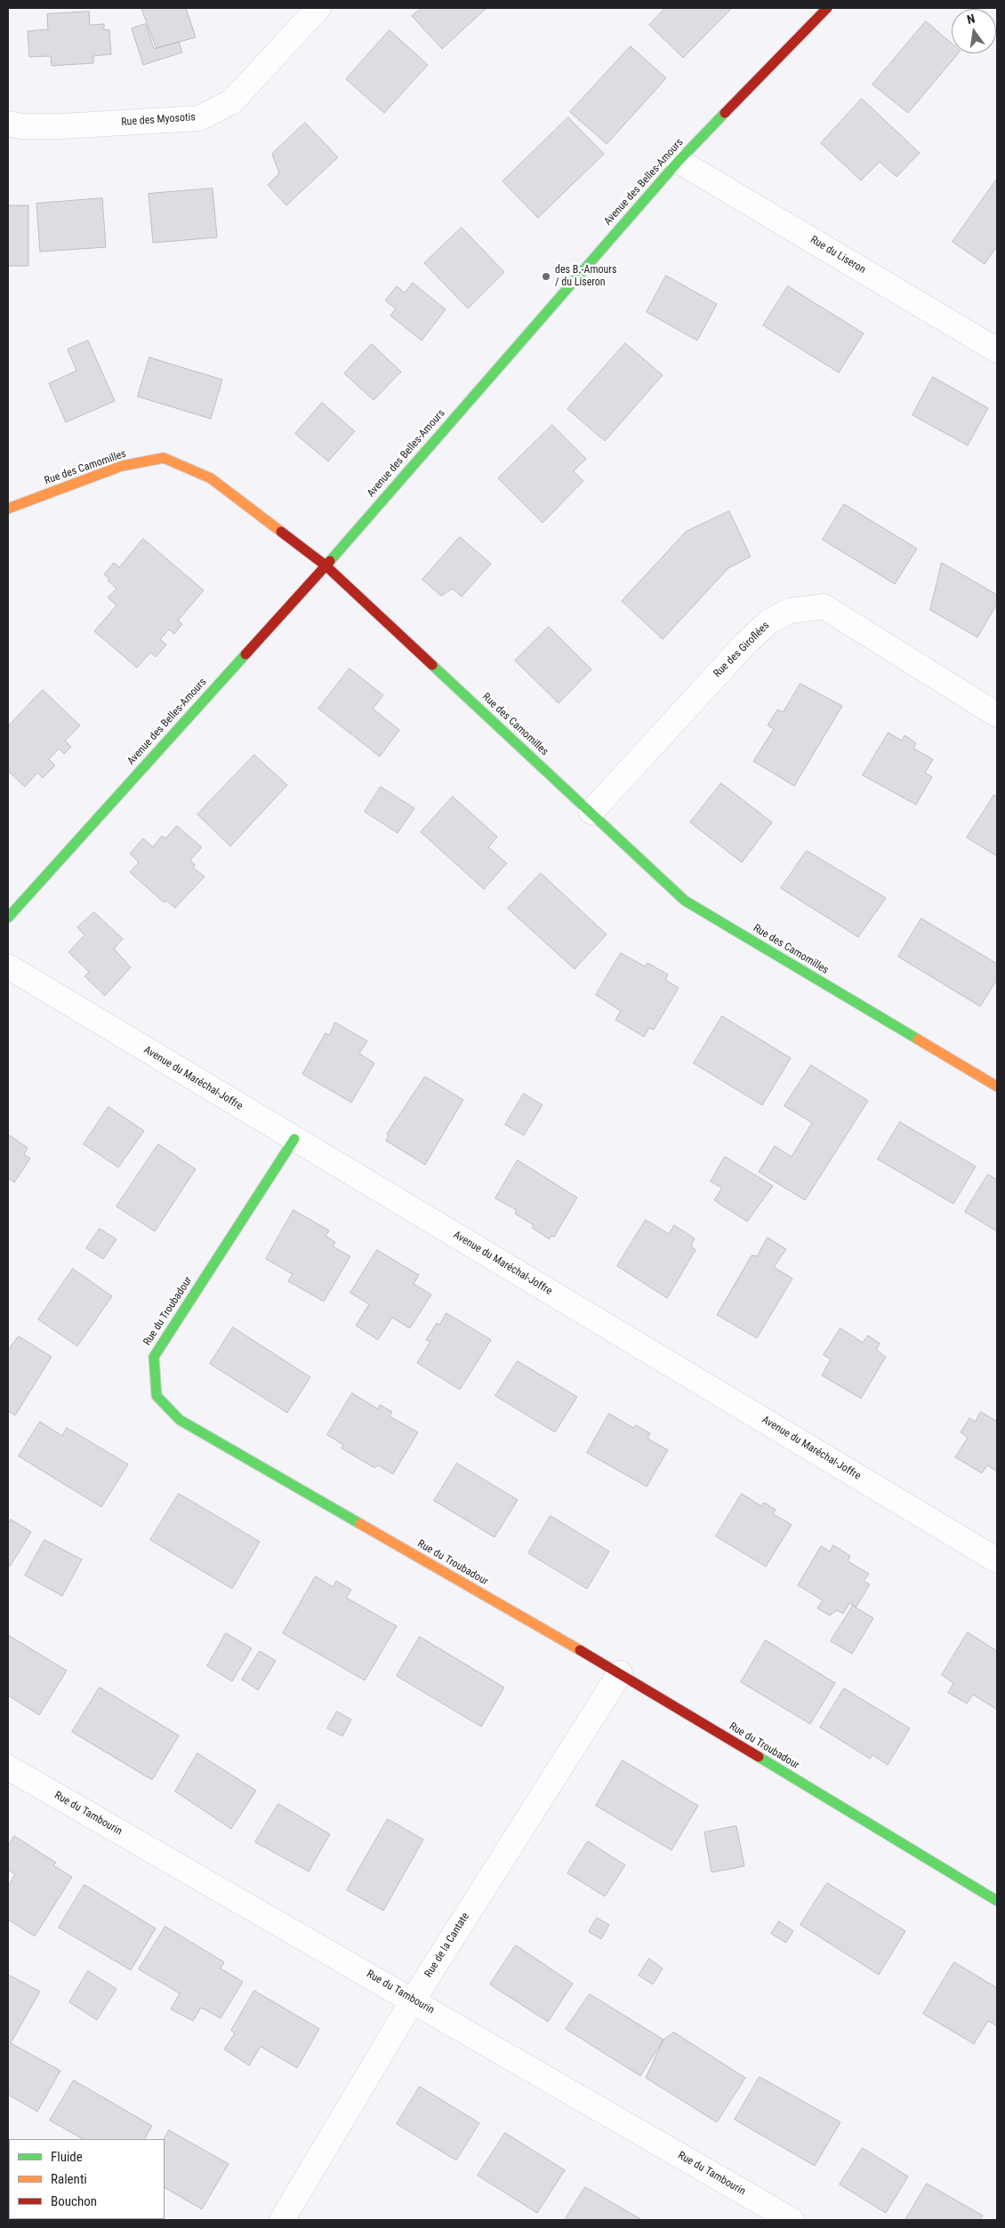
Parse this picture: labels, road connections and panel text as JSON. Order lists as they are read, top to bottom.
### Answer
{
  "streets": {
    "street": [
      "Rue des Myosotis",
      "Avenue des Belles-Amours",
      "Rue du Liseron",
      "Rue des Camomilles",
      "Rue des Giroflées",
      "Avenue du Maréchal-Joffre",
      "Rue du Troubadour",
      "Rue du Tambourin",
      "Rue de la Cantate"
    ]
  },
  "crossings": [
    ["Avenue des Belles-Amours", "Rue du Liseron"],
    ["Avenue des Belles-Amours", "Rue des Camomilles"],
    ["Rue des Camomilles", "Rue des Giroflées"],
    ["Avenue du Maréchal-Joffre", "Rue du Troubadour"],
    ["Rue du Troubadour", "Rue de la Cantate"],
    ["Rue du Tambourin", "Rue de la Cantate"]
  ],
  "places": ["des B.-Amours / du Liseron"],
  "legend": ["Fluide", "Ralenti", "Bouchon"],
  "north": "top"
}
